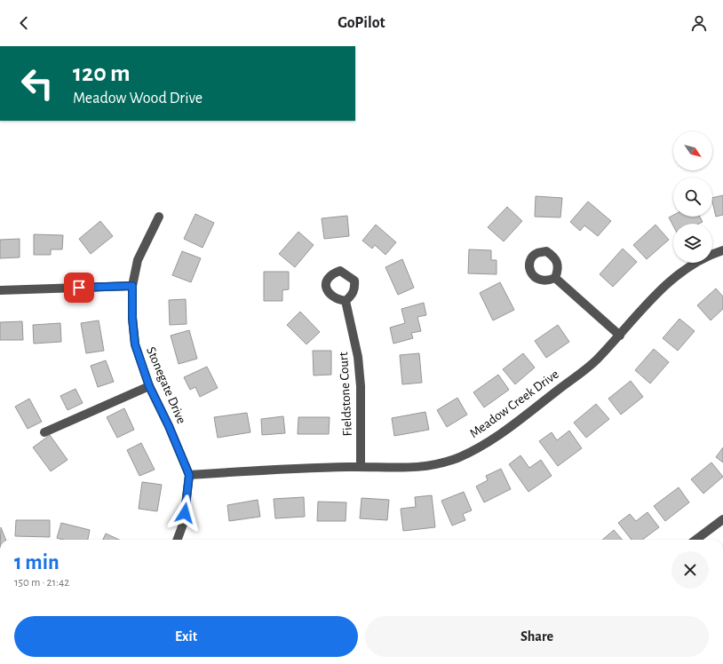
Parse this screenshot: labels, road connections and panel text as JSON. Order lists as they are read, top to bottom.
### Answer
{
  "streets": {
    "street": ["Stonegate Drive", "Fieldstone Court", "Meadow Creek Drive"]
  },
  "crossings": [
    ["Stonegate Drive", "Meadow Creek Drive"],
    ["Fieldstone Court", "Meadow Creek Drive"]
  ],
  "north": "bottom right",
  "page": {
    "header": "GoPilot",
    "turn": ["120 m", "Meadow Wood Drive"],
    "heading": ["1 min", "150 m · 21:42"],
    "buttons": ["Exit", "Share"]
  }
}
